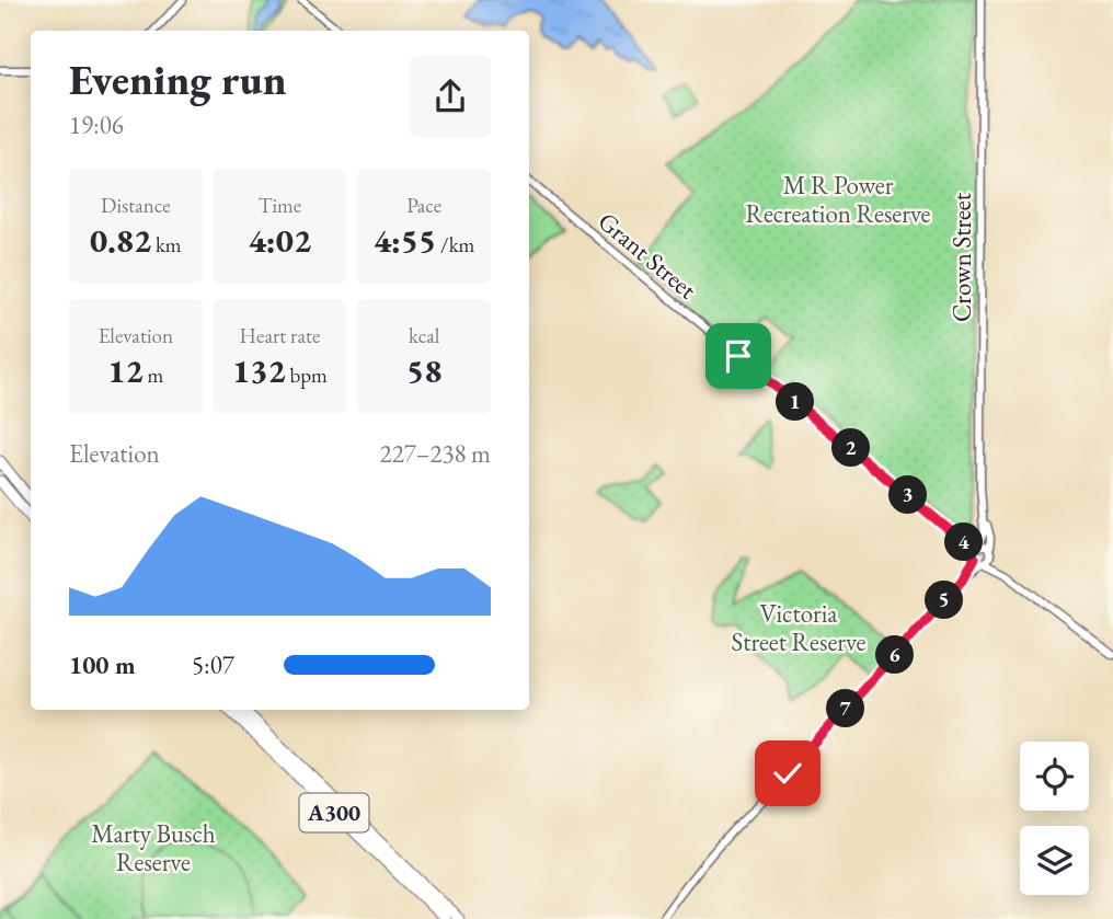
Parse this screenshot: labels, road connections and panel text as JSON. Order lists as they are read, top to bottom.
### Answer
{
  "streets": {
    "highway": ["A300"],
    "street": ["Grant Street", "Crown Street"]
  },
  "crossings": [
    ["Grant Street", "Crown Street"]
  ],
  "parks": ["M R Power Recreation Reserve", "Victoria Street Reserve", "Marty Busch Reserve"],
  "page": {
    "heading": ["Evening run", "19:06"],
    "stats": [
      ["Distance", "0.82 km"],
      ["Time", "4:02"],
      ["Pace", "4:55 /km"],
      ["Elevation", "12 m"],
      ["Heart rate", "132 bpm"],
      ["kcal", "58"]
    ],
    "pins": [
      "1",
      "2",
      "3",
      "4",
      "5",
      "6",
      "7"
    ],
    "chart": ["Elevation", "227–238 m"],
    "list": [
      {
        "name": "100 m",
        "note": "5:07"
      }
    ]
  }
}
